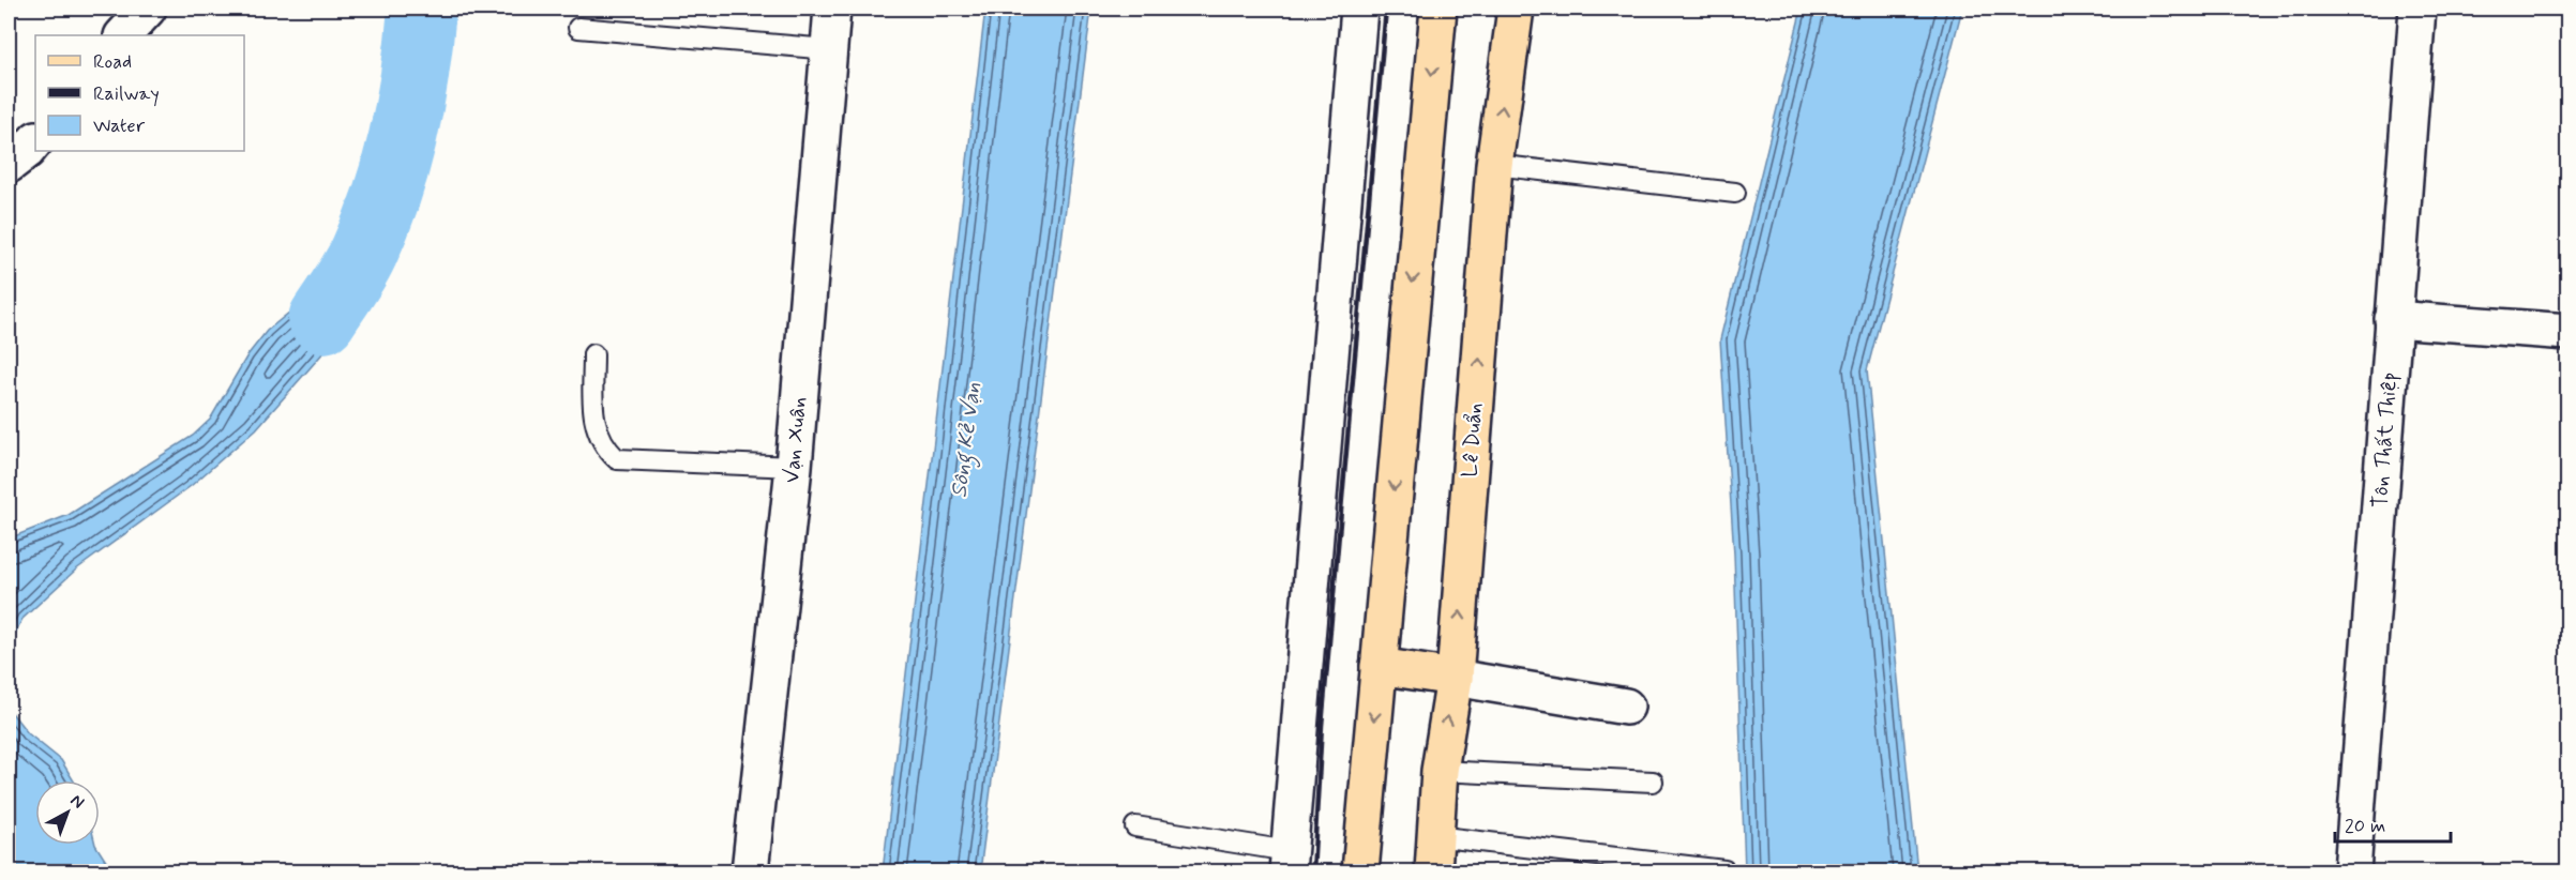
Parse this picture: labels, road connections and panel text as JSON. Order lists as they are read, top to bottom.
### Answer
{
  "streets": {
    "main road": ["Lê Duẩn"],
    "street": ["Vạn Xuân", "Tôn Thất Thiệp"]
  },
  "water": ["Sông Kẻ Vạn"],
  "legend": ["Road", "Railway", "Water"],
  "scale_bar": "20 m",
  "north": "top right"
}
